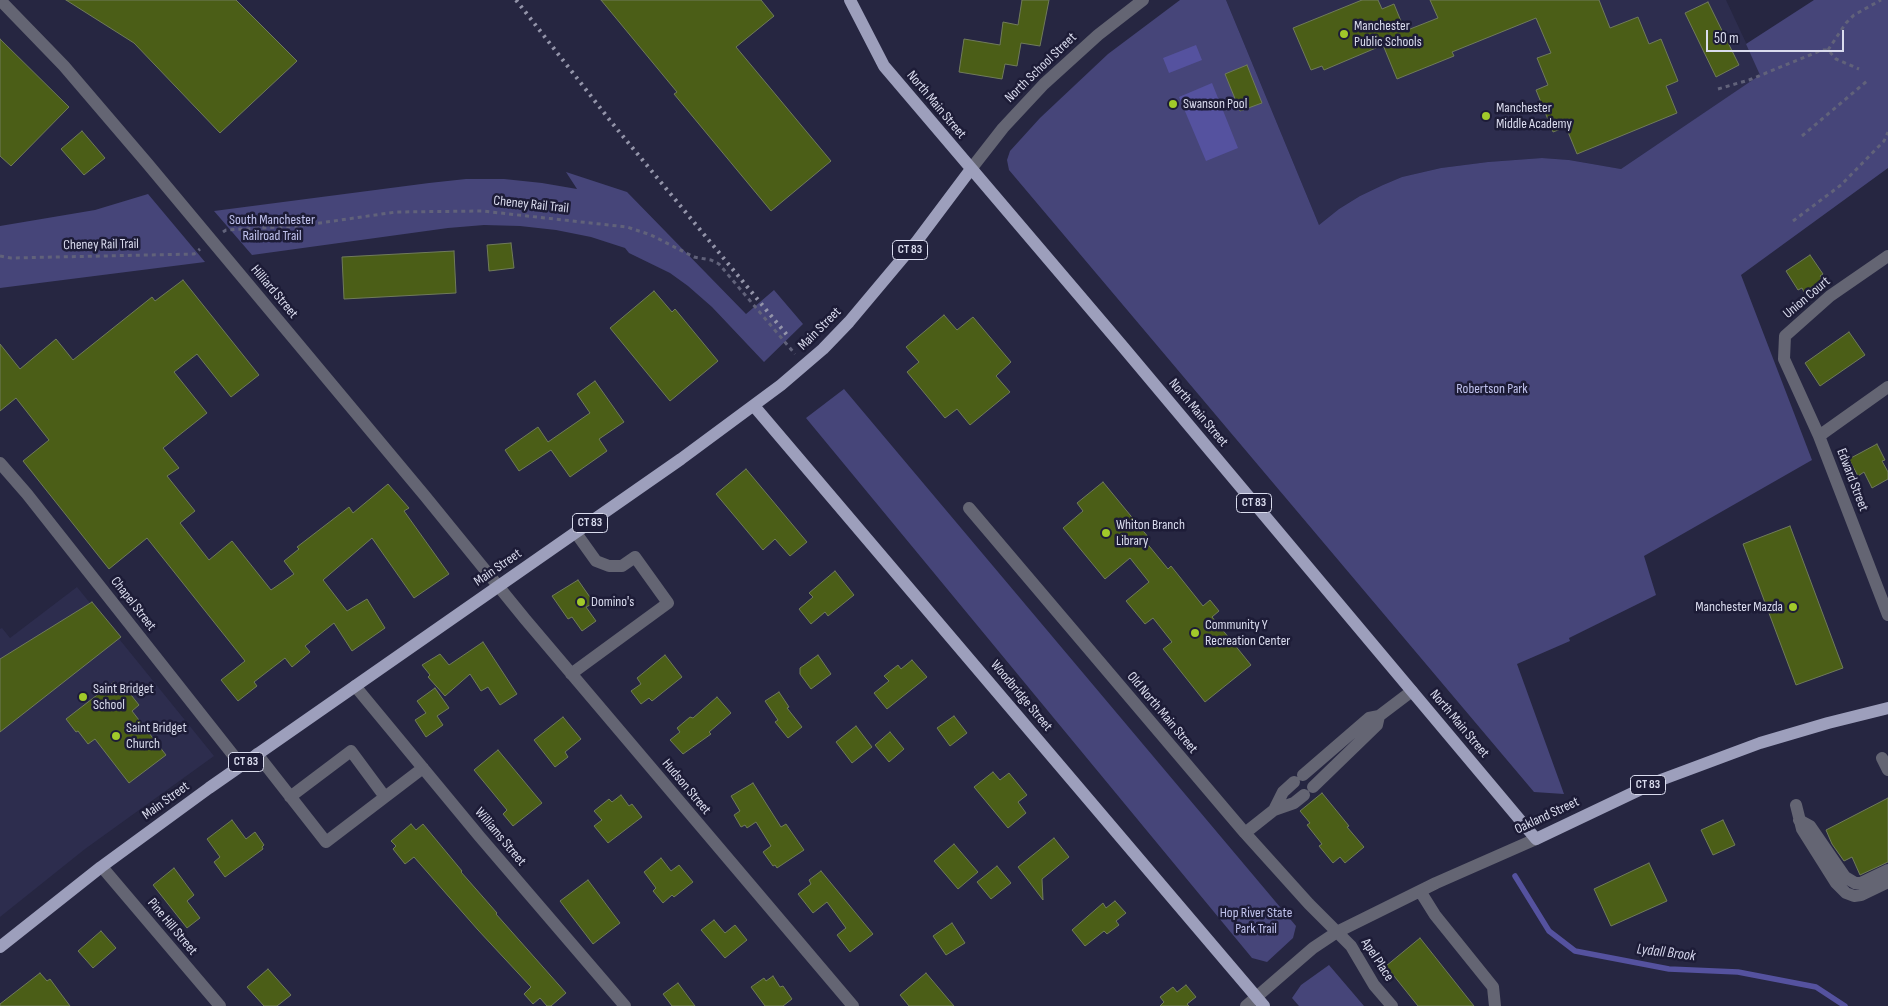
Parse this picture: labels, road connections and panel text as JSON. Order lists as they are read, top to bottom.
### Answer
{
  "streets": {
    "main road": [
      "North Main Street",
      "CT 83",
      "Main Street",
      "Woodbridge Street",
      "Oakland Street"
    ],
    "street": [
      "North School Street",
      "Hilliard Street",
      "Union Court",
      "Edward Street",
      "Chapel Street",
      "Old North Main Street",
      "Hudson Street",
      "Williams Street",
      "Pine Hill Street",
      "Apel Place"
    ],
    "path": ["Cheney Rail Trail"]
  },
  "crossings": [
    ["North School Street", "North Main Street"],
    ["North School Street", "Main Street"],
    ["North Main Street", "Main Street"],
    ["North Main Street", "Oakland Street"],
    ["Hilliard Street", "Main Street"],
    ["Hilliard Street", "Hudson Street"],
    ["Union Court", "Edward Street"],
    ["Main Street", "Chapel Street"],
    ["Main Street", "Woodbridge Street"],
    ["Main Street", "Hudson Street"],
    ["Main Street", "Williams Street"],
    ["Main Street", "Pine Hill Street"],
    ["Woodbridge Street", "Oakland Street"],
    ["Old North Main Street", "Oakland Street"],
    ["Old North Main Street", "Apel Place"],
    ["Oakland Street", "Apel Place"]
  ],
  "water": ["Lydall Brook"],
  "parks": ["South Manchester Railroad Trail", "Robertson Park", "Hop River State Park Trail"],
  "places": [
    "Manchester Public Schools",
    "Swanson Pool",
    "Manchester Middle Academy",
    "Whiton Branch Library",
    "Domino's",
    "Manchester Mazda",
    "Community Y Recreation Center",
    "Saint Bridget School",
    "Saint Bridget Church"
  ],
  "scale_bar": "50 m"
}
